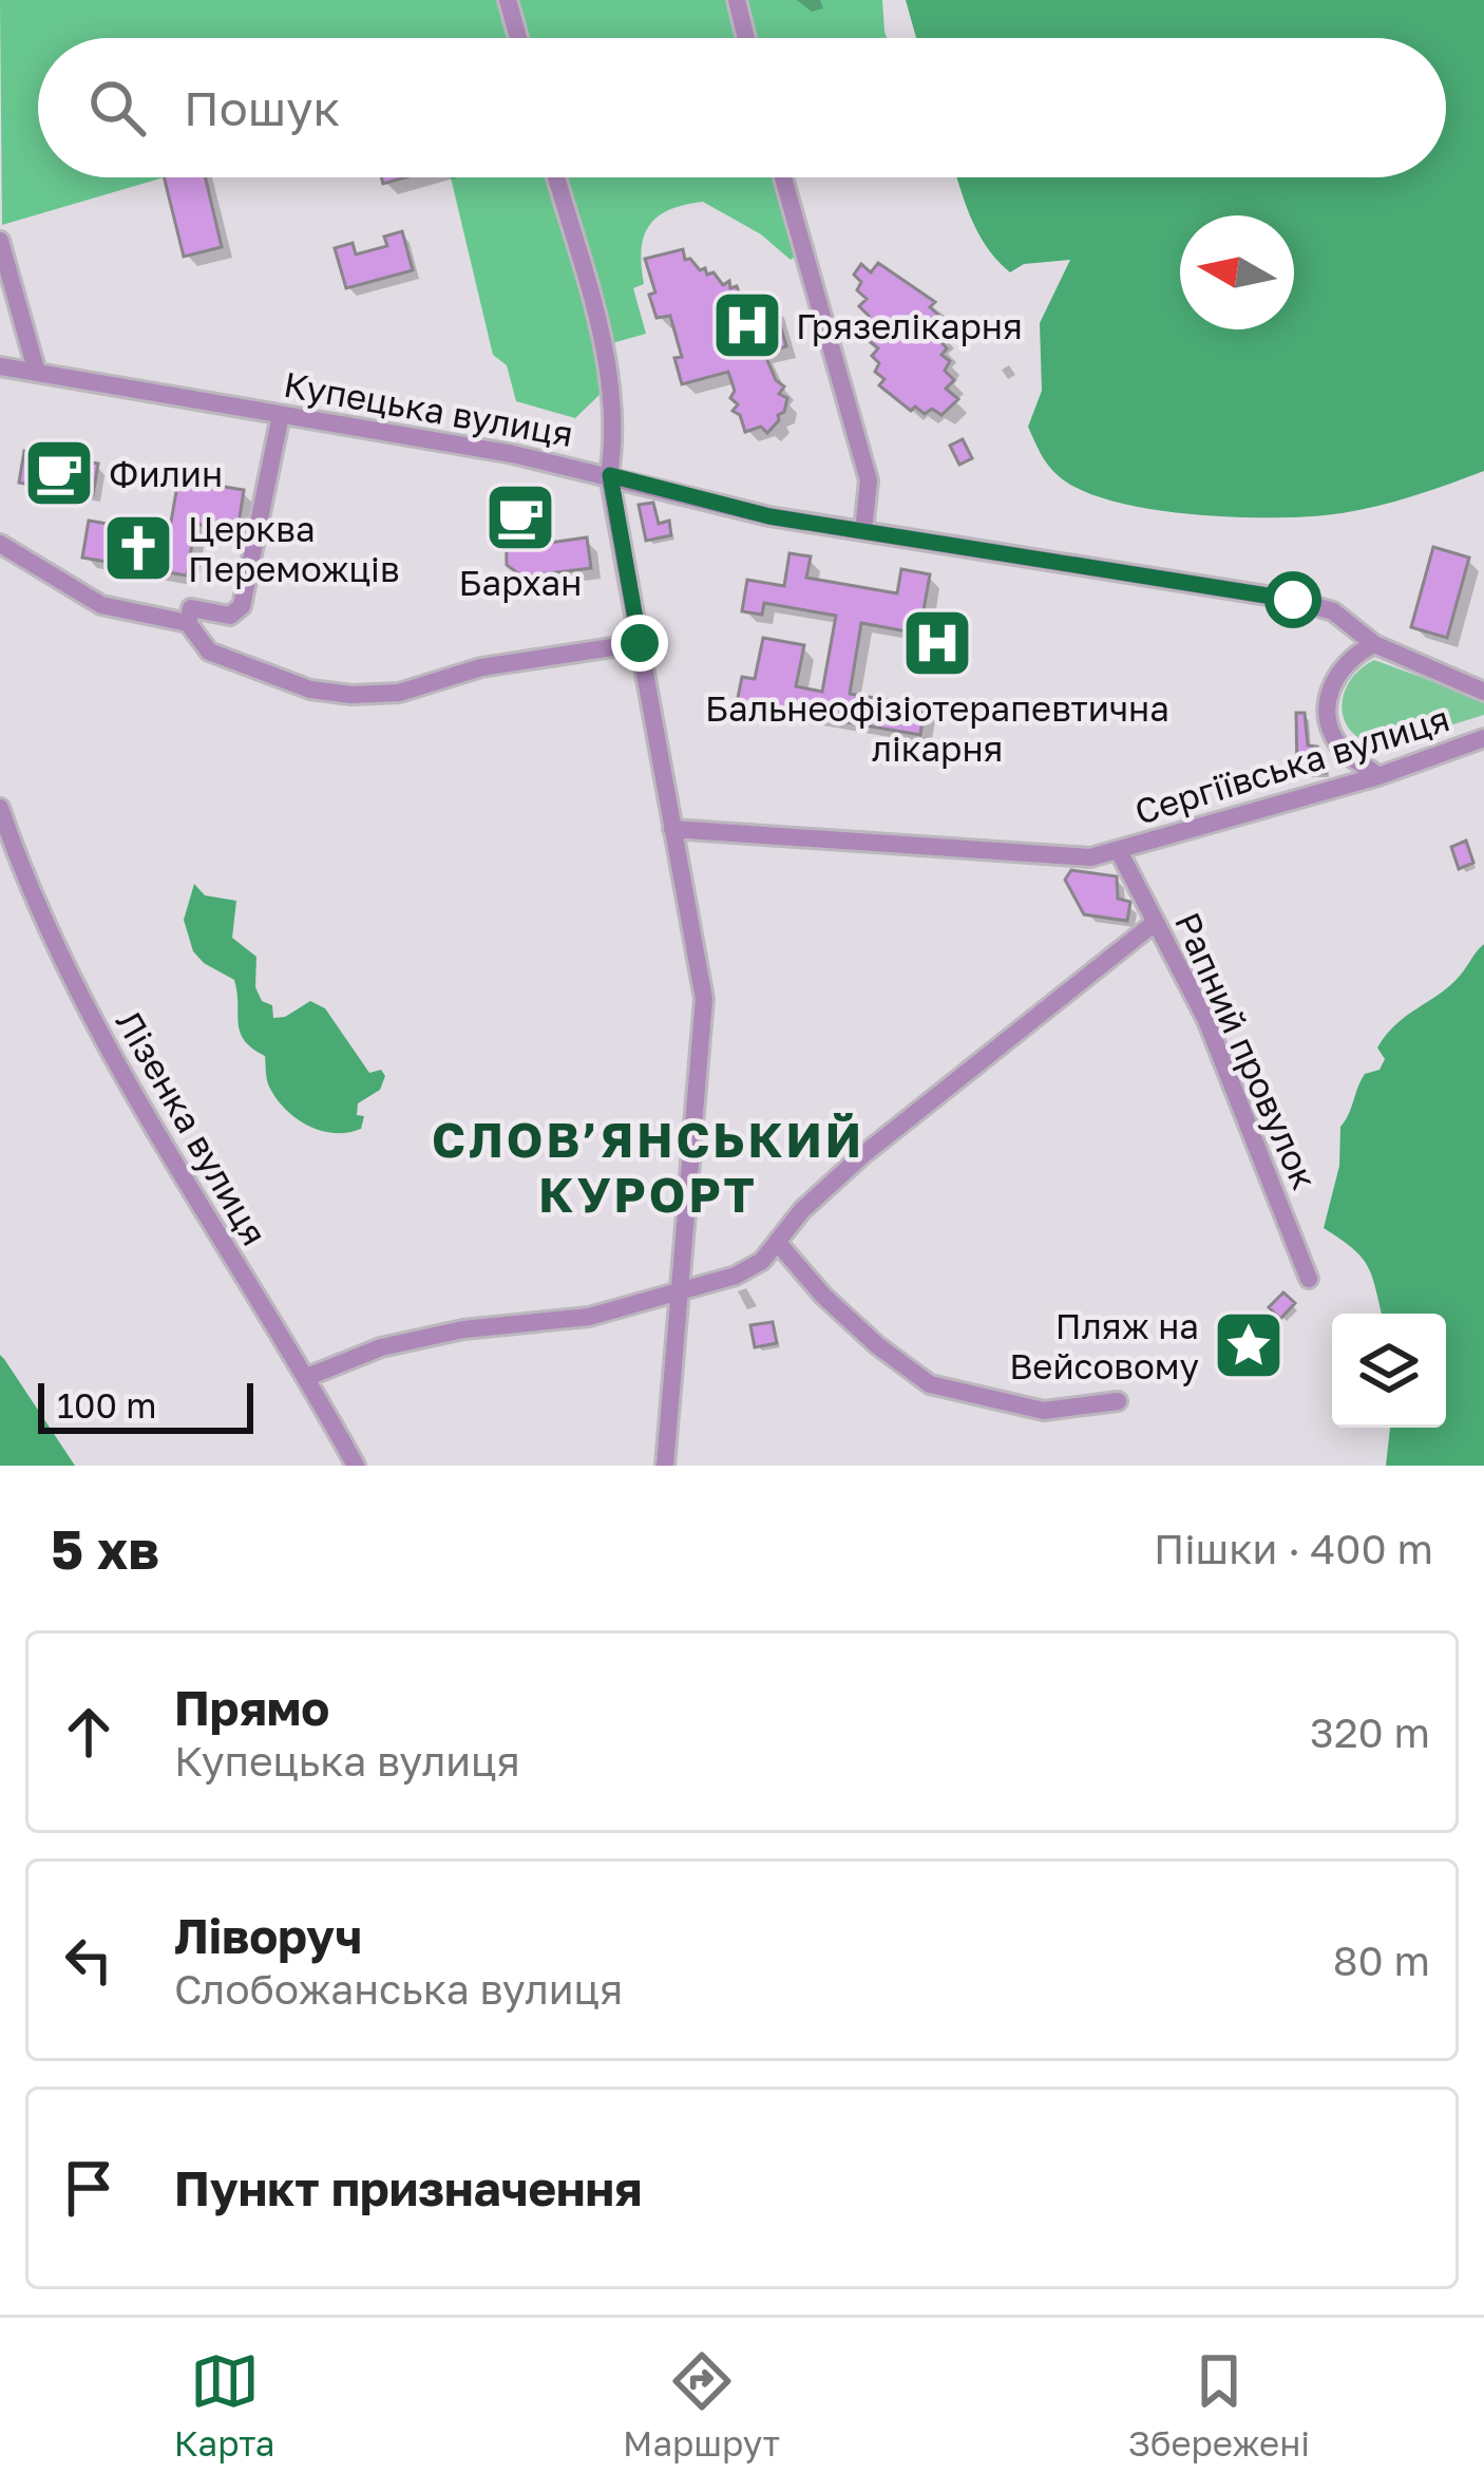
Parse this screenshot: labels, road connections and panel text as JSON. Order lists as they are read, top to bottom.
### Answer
{
  "streets": {
    "street": [
      "Купецька вулиця",
      "Сергіївська вулиця",
      "Рапний провулок",
      "Лізенка вулиця"
    ]
  },
  "crossings": [
    ["Сергіївська вулиця", "Рапний провулок"]
  ],
  "districts": ["СЛОВ’ЯНСЬКИЙ КУРОРТ"],
  "places": {
    "hospital": ["Грязелікарня", "Бальнеофізіотерапевтична лікарня"],
    "cafe": ["Филин", "Бархан"],
    "church": ["Церква Переможців"],
    "place": ["Пляж на Вейсовому"]
  },
  "scale_bar": "100 m",
  "north": "left",
  "page": {
    "search": "Пошук",
    "scale": "100 m",
    "heading": ["5 хв", "Пішки · 400 m"],
    "list": [
      ["Прямо", "Купецька вулиця", "320 m"],
      ["Ліворуч", "Слобожанська вулиця", "80 m"],
      "Пункт призначення"
    ],
    "nav": ["Карта", "Маршрут", "Збережені"]
  }
}
